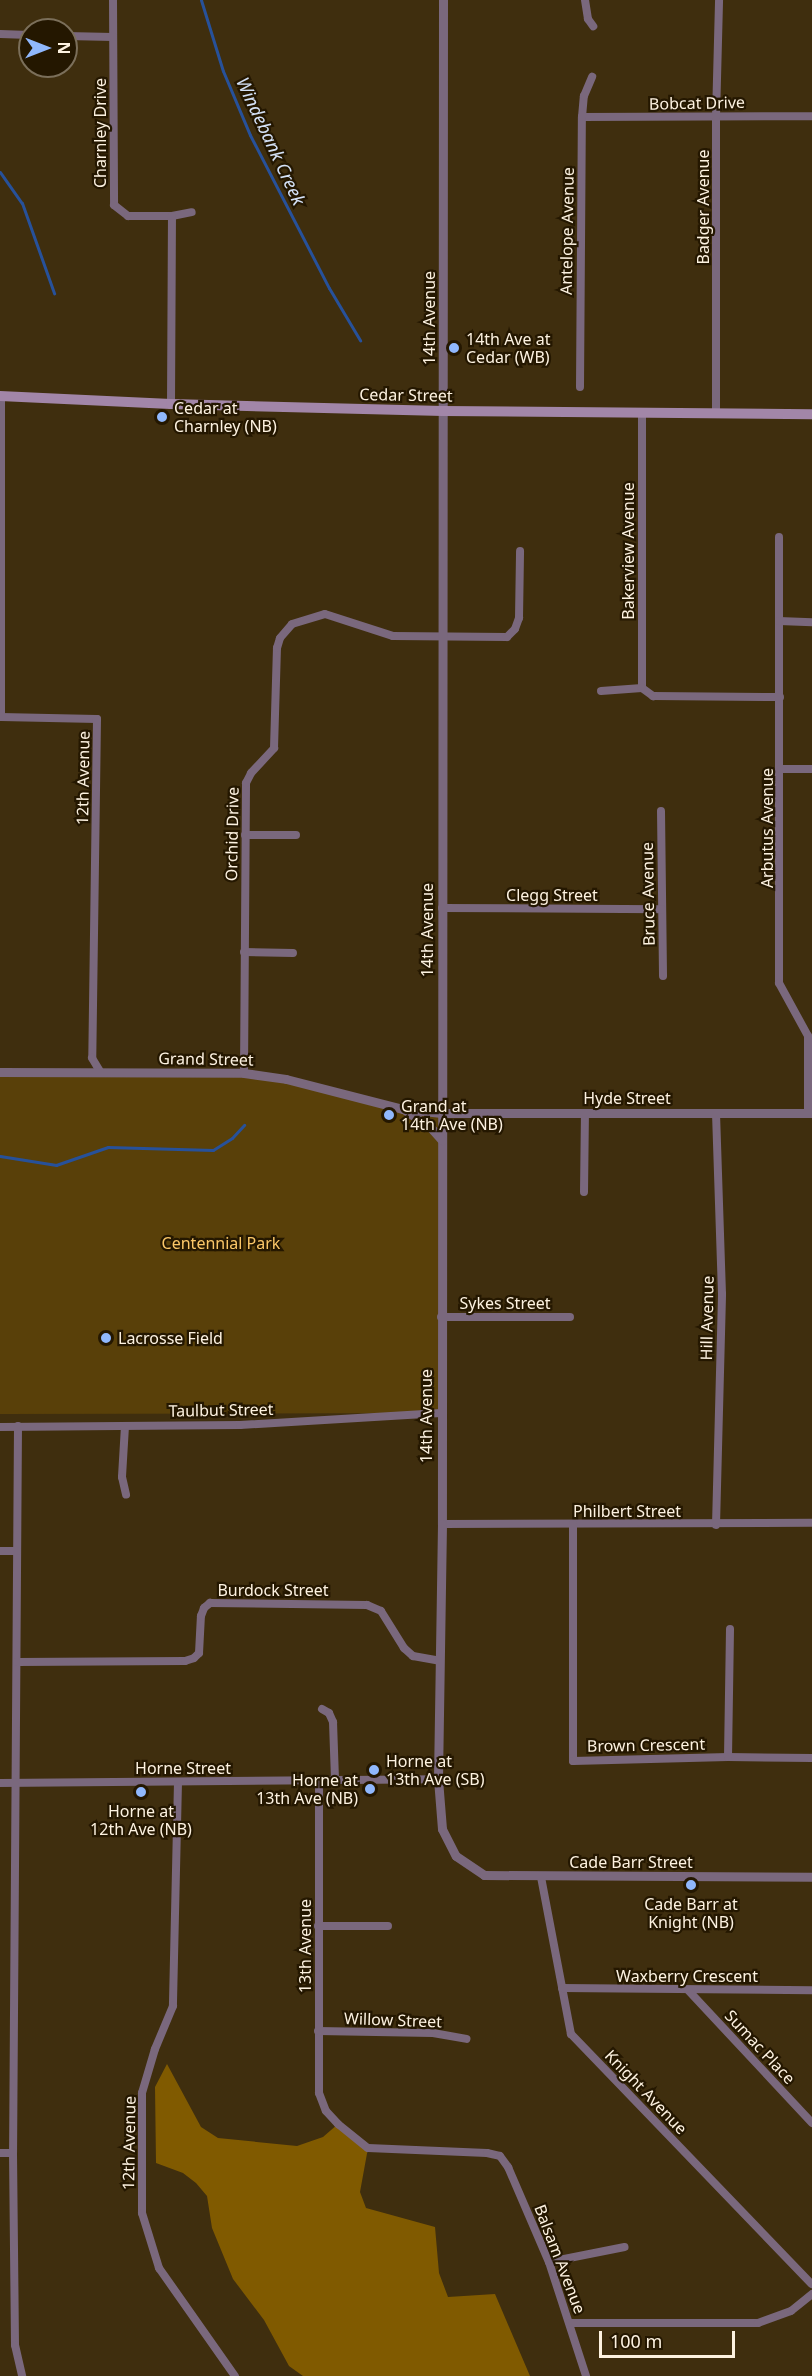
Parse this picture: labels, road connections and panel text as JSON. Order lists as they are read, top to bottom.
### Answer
{
  "streets": {
    "main road": ["Cedar Street"],
    "street": [
      "Bobcat Drive",
      "Charnley Drive",
      "Badger Avenue",
      "Antelope Avenue",
      "14th Avenue",
      "Bakerview Avenue",
      "12th Avenue",
      "Arbutus Avenue",
      "Orchid Drive",
      "Bruce Avenue",
      "Clegg Street",
      "Grand Street",
      "Hyde Street",
      "Sykes Street",
      "Hill Avenue",
      "Taulbut Street",
      "Philbert Street",
      "Burdock Street",
      "Brown Crescent",
      "Horne Street",
      "Cade Barr Street",
      "13th Avenue",
      "Waxberry Crescent",
      "Willow Street",
      "Sumac Place",
      "Knight Avenue",
      "Balsam Avenue"
    ]
  },
  "crossings": [
    ["Bobcat Drive", "Badger Avenue"],
    ["Bobcat Drive", "Antelope Avenue"],
    ["Badger Avenue", "Cedar Street"],
    ["14th Avenue", "Cedar Street"],
    ["14th Avenue", "Orchid Drive"],
    ["14th Avenue", "Clegg Street"],
    ["14th Avenue", "Grand Street"],
    ["14th Avenue", "Hyde Street"],
    ["14th Avenue", "Sykes Street"],
    ["14th Avenue", "Taulbut Street"],
    ["14th Avenue", "Philbert Street"],
    ["14th Avenue", "Burdock Street"],
    ["14th Avenue", "Horne Street"],
    ["14th Avenue", "Cade Barr Street"],
    ["Cedar Street", "Bakerview Avenue"],
    ["Cedar Street", "12th Avenue"],
    ["12th Avenue", "Grand Street"],
    ["12th Avenue", "Horne Street"],
    ["Arbutus Avenue", "Hyde Street"],
    ["Orchid Drive", "Grand Street"],
    ["Bruce Avenue", "Clegg Street"],
    ["Grand Street", "Hyde Street"],
    ["Hyde Street", "Hill Avenue"],
    ["Hill Avenue", "Philbert Street"],
    ["Philbert Street", "Brown Crescent"],
    ["Horne Street", "13th Avenue"],
    ["Cade Barr Street", "Knight Avenue"],
    ["13th Avenue", "Willow Street"],
    ["13th Avenue", "Balsam Avenue"],
    ["Waxberry Crescent", "Sumac Place"],
    ["Waxberry Crescent", "Knight Avenue"]
  ],
  "water": ["Windebank Creek"],
  "parks": ["Centennial Park"],
  "places": [
    "14th Ave at Cedar (WB)",
    "Cedar at Charnley (NB)",
    "Grand at 14th Ave (NB)",
    "Lacrosse Field",
    "Horne at 13th Ave (SB)",
    "Horne at 13th Ave (NB)",
    "Horne at 12th Ave (NB)",
    "Cade Barr at Knight (NB)"
  ],
  "scale_bar": "100 m",
  "north": "right"
}
